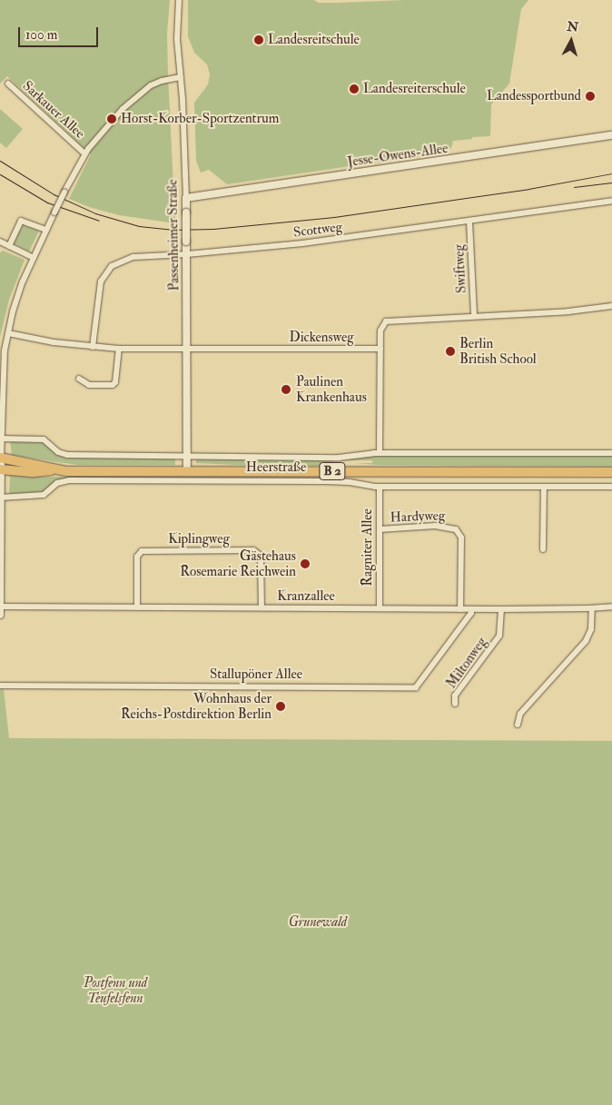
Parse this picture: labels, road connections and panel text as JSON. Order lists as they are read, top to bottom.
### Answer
{
  "streets": {
    "main road": ["Heerstraße", "B 2"],
    "street": [
      "Sarkauer Allee",
      "Jesse-Owens-Allee",
      "Scottweg",
      "Passenheimer Straße",
      "Swiftweg",
      "Dickensweg",
      "Hardyweg",
      "Kiplingweg",
      "Ragniter Allee",
      "Kranzallee",
      "Miltonweg",
      "Stallupöner Allee"
    ]
  },
  "crossings": [
    ["Jesse-Owens-Allee", "Passenheimer Straße"],
    ["Scottweg", "Passenheimer Straße"],
    ["Scottweg", "Swiftweg"],
    ["Scottweg", "Dickensweg"],
    ["Passenheimer Straße", "Dickensweg"],
    ["Passenheimer Straße", "Heerstraße"],
    ["Heerstraße", "Ragniter Allee"],
    ["Hardyweg", "Ragniter Allee"],
    ["Hardyweg", "Kranzallee"],
    ["Kiplingweg", "Kranzallee"],
    ["Ragniter Allee", "Kranzallee"],
    ["Kranzallee", "Miltonweg"],
    ["Kranzallee", "Stallupöner Allee"]
  ],
  "parks": ["Grunewald", "Postfenn und Teufelsfenn"],
  "places": [
    "Landesreitschule",
    "Landesreiterschule",
    "Landessportbund",
    "Horst-Korber-Sportzentrum",
    "Berlin British School",
    "Paulinen Krankenhaus",
    "Gästehaus Rosemarie Reichwein",
    "Wohnhaus der Reichs-Postdirektion Berlin"
  ],
  "scale_bar": "100 m",
  "north": "top"
}
